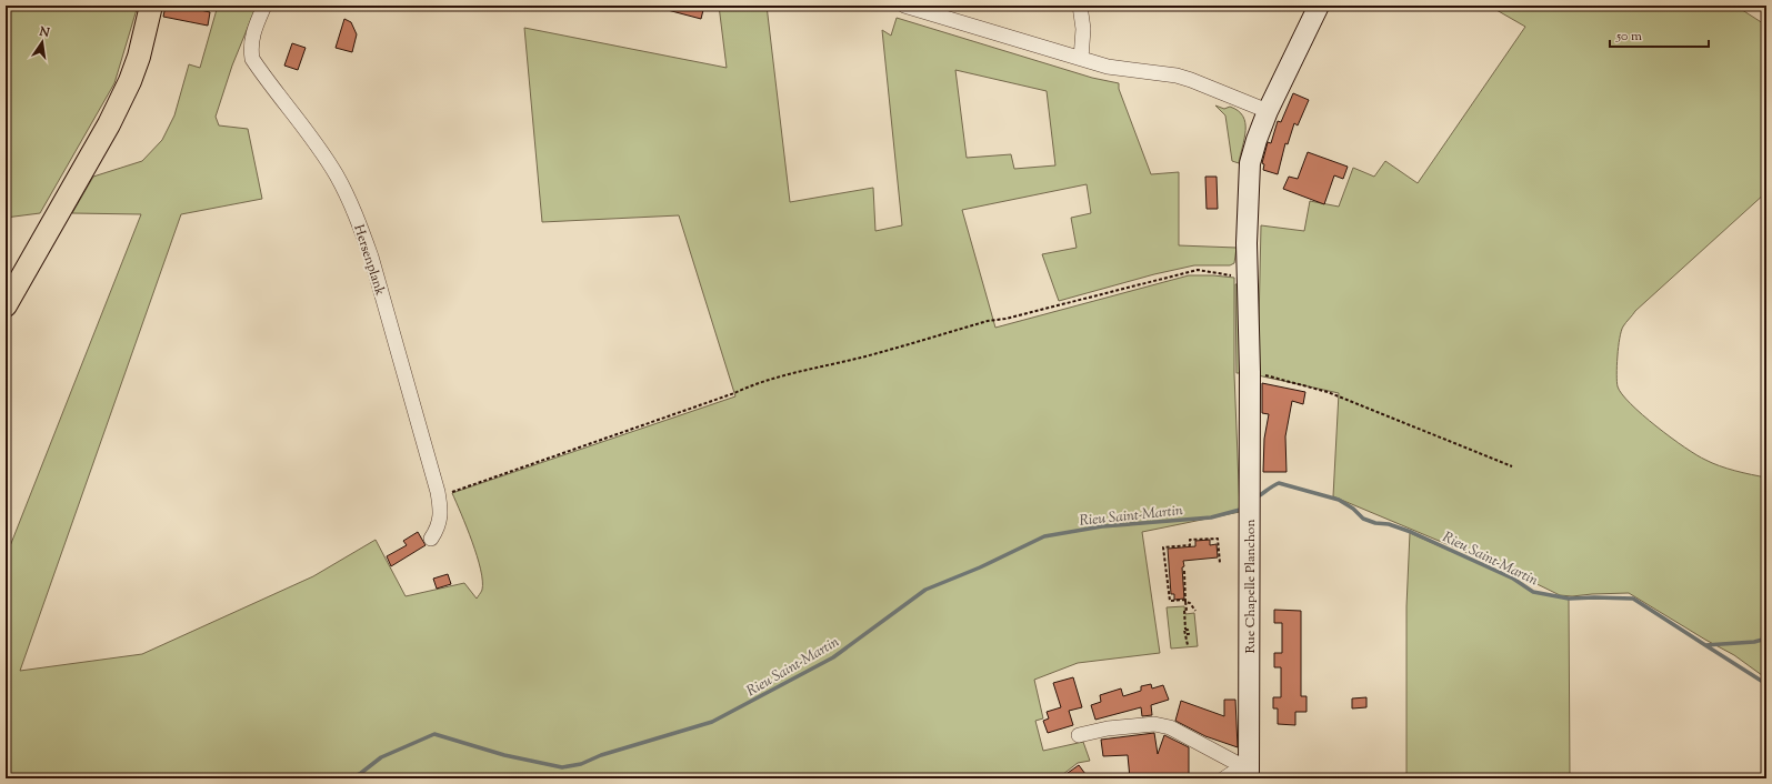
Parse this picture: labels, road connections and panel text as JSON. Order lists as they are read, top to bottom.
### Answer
{
  "streets": {
    "street": ["Hersenplank", "Rue Chapelle Planchon"]
  },
  "water": ["Rieu Saint-Martin"],
  "scale_bar": "50 m",
  "north": "top"
}
